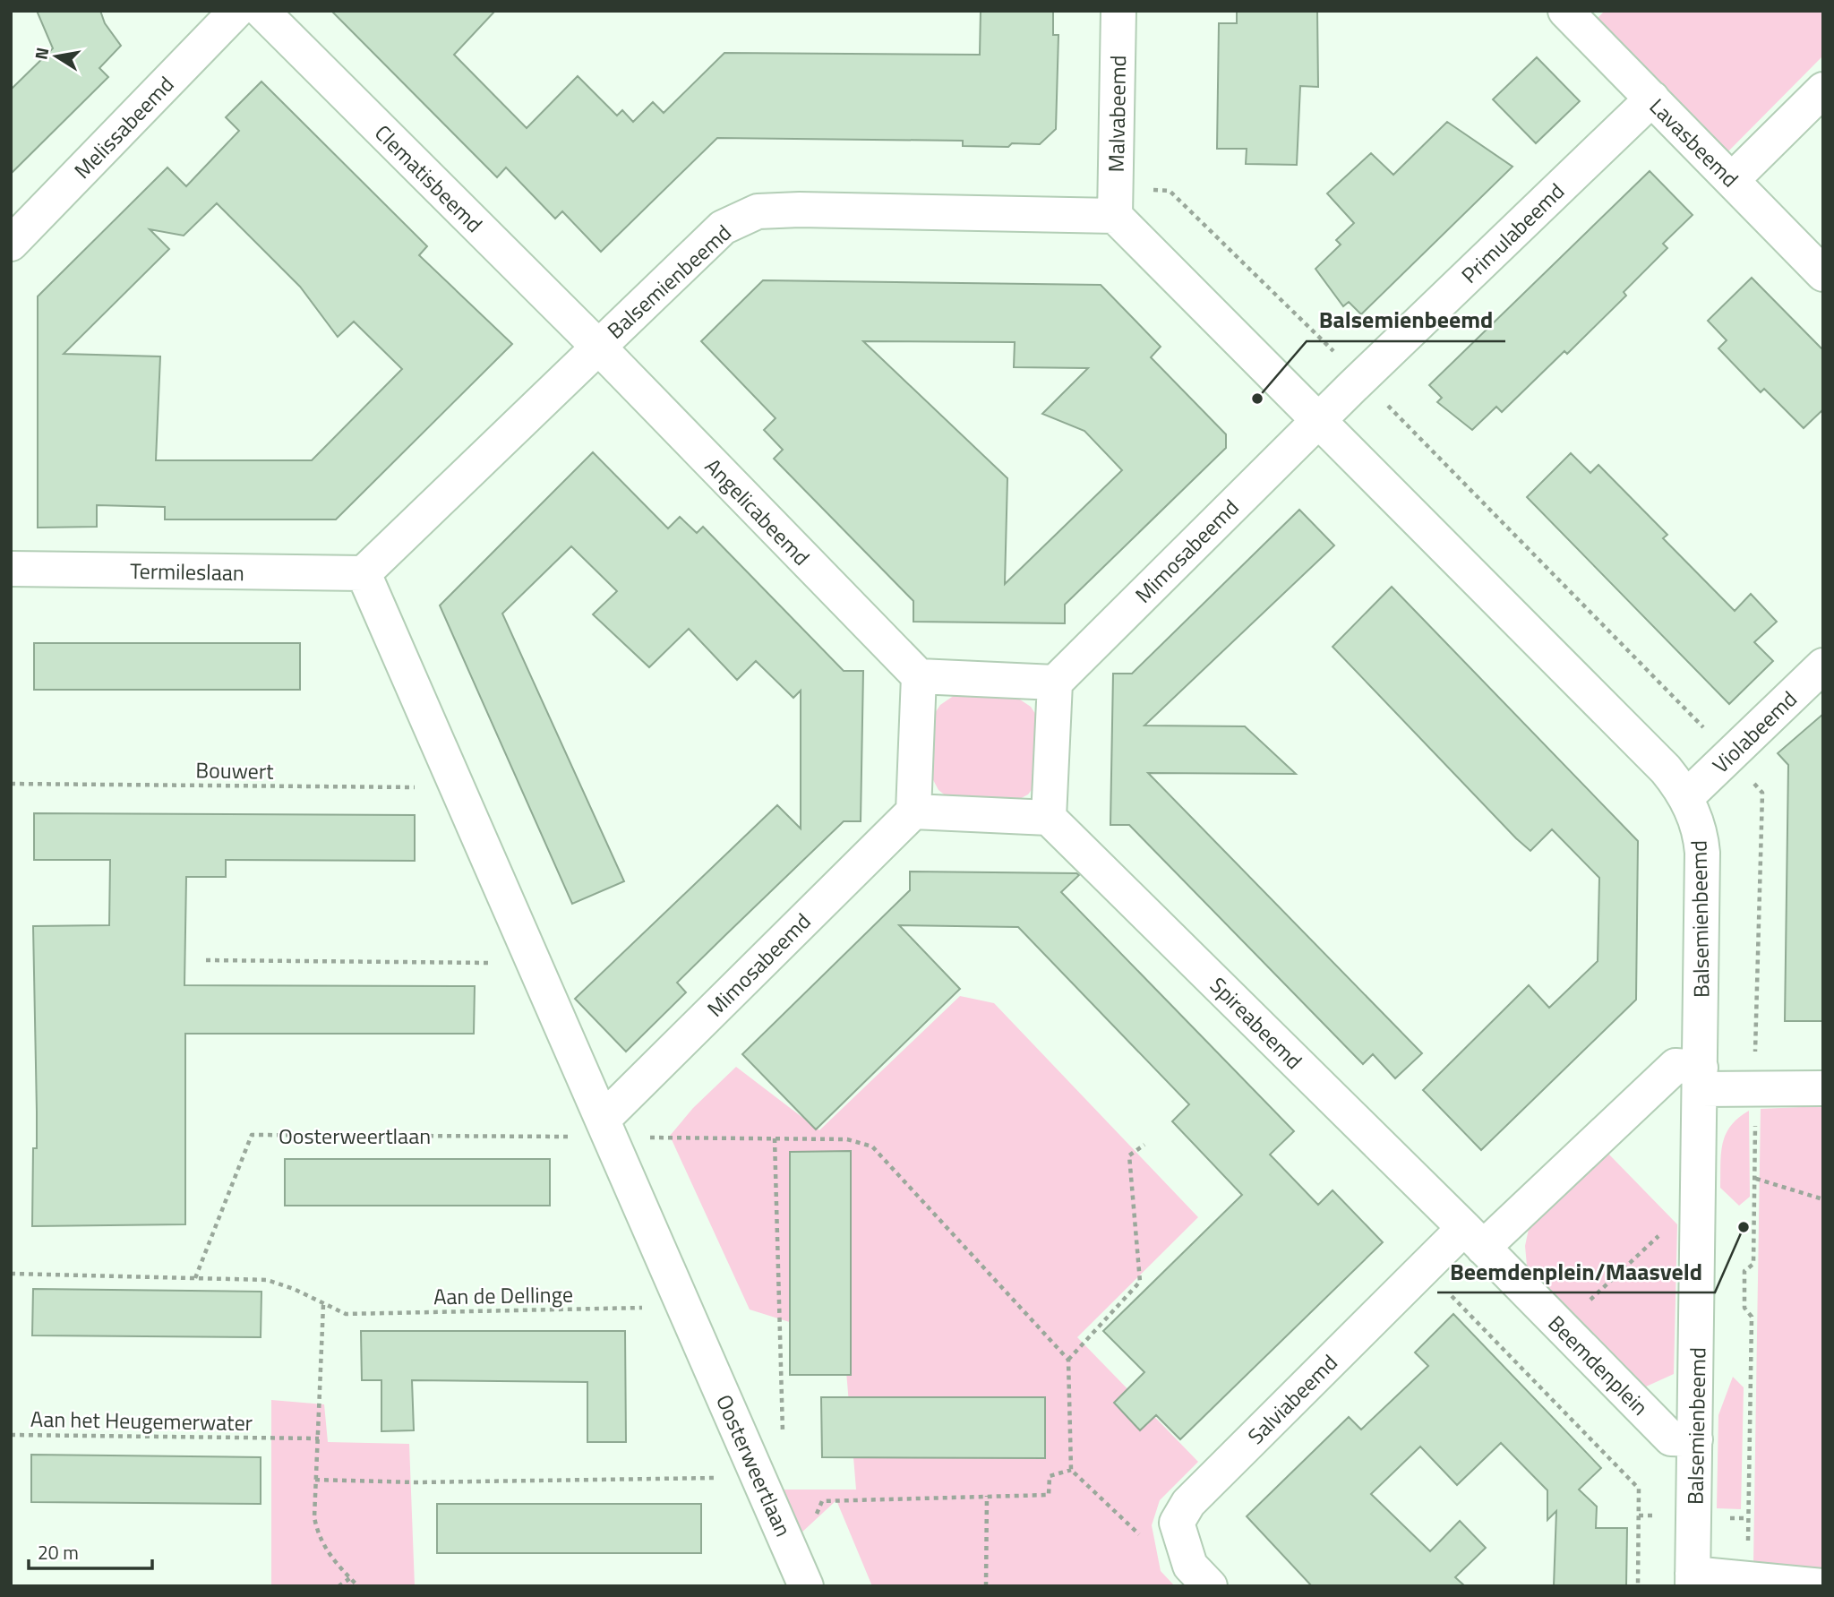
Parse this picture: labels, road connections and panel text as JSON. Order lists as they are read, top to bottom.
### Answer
{
  "streets": {
    "street": [
      "Malvabeemd",
      "Melissabeemd",
      "Lavasbeemd",
      "Clematisbeemd",
      "Primulabeemd",
      "Balsemienbeemd",
      "Angelicabeemd",
      "Mimosabeemd",
      "Termileslaan",
      "Violabeemd",
      "Spireabeemd",
      "Oosterweertlaan",
      "Beemdenplein",
      "Salviabeemd"
    ],
    "path": ["Bouwert", "Aan de Dellinge", "Aan het Heugemerwater"]
  },
  "crossings": [
    ["Malvabeemd", "Balsemienbeemd"],
    ["Lavasbeemd", "Primulabeemd"],
    ["Clematisbeemd", "Balsemienbeemd"],
    ["Clematisbeemd", "Angelicabeemd"],
    ["Primulabeemd", "Balsemienbeemd"],
    ["Primulabeemd", "Mimosabeemd"],
    ["Balsemienbeemd", "Angelicabeemd"],
    ["Balsemienbeemd", "Mimosabeemd"],
    ["Balsemienbeemd", "Termileslaan"],
    ["Balsemienbeemd", "Violabeemd"],
    ["Balsemienbeemd", "Oosterweertlaan"],
    ["Balsemienbeemd", "Beemdenplein"],
    ["Mimosabeemd", "Oosterweertlaan"],
    ["Termileslaan", "Oosterweertlaan"],
    ["Bouwert", "Oosterweertlaan"],
    ["Spireabeemd", "Beemdenplein"],
    ["Spireabeemd", "Salviabeemd"],
    ["Oosterweertlaan", "Aan de Dellinge"],
    ["Beemdenplein", "Salviabeemd"]
  ],
  "places": ["Balsemienbeemd", "Beemdenplein/Maasveld"],
  "scale_bar": "20 m",
  "north": "left"
}
